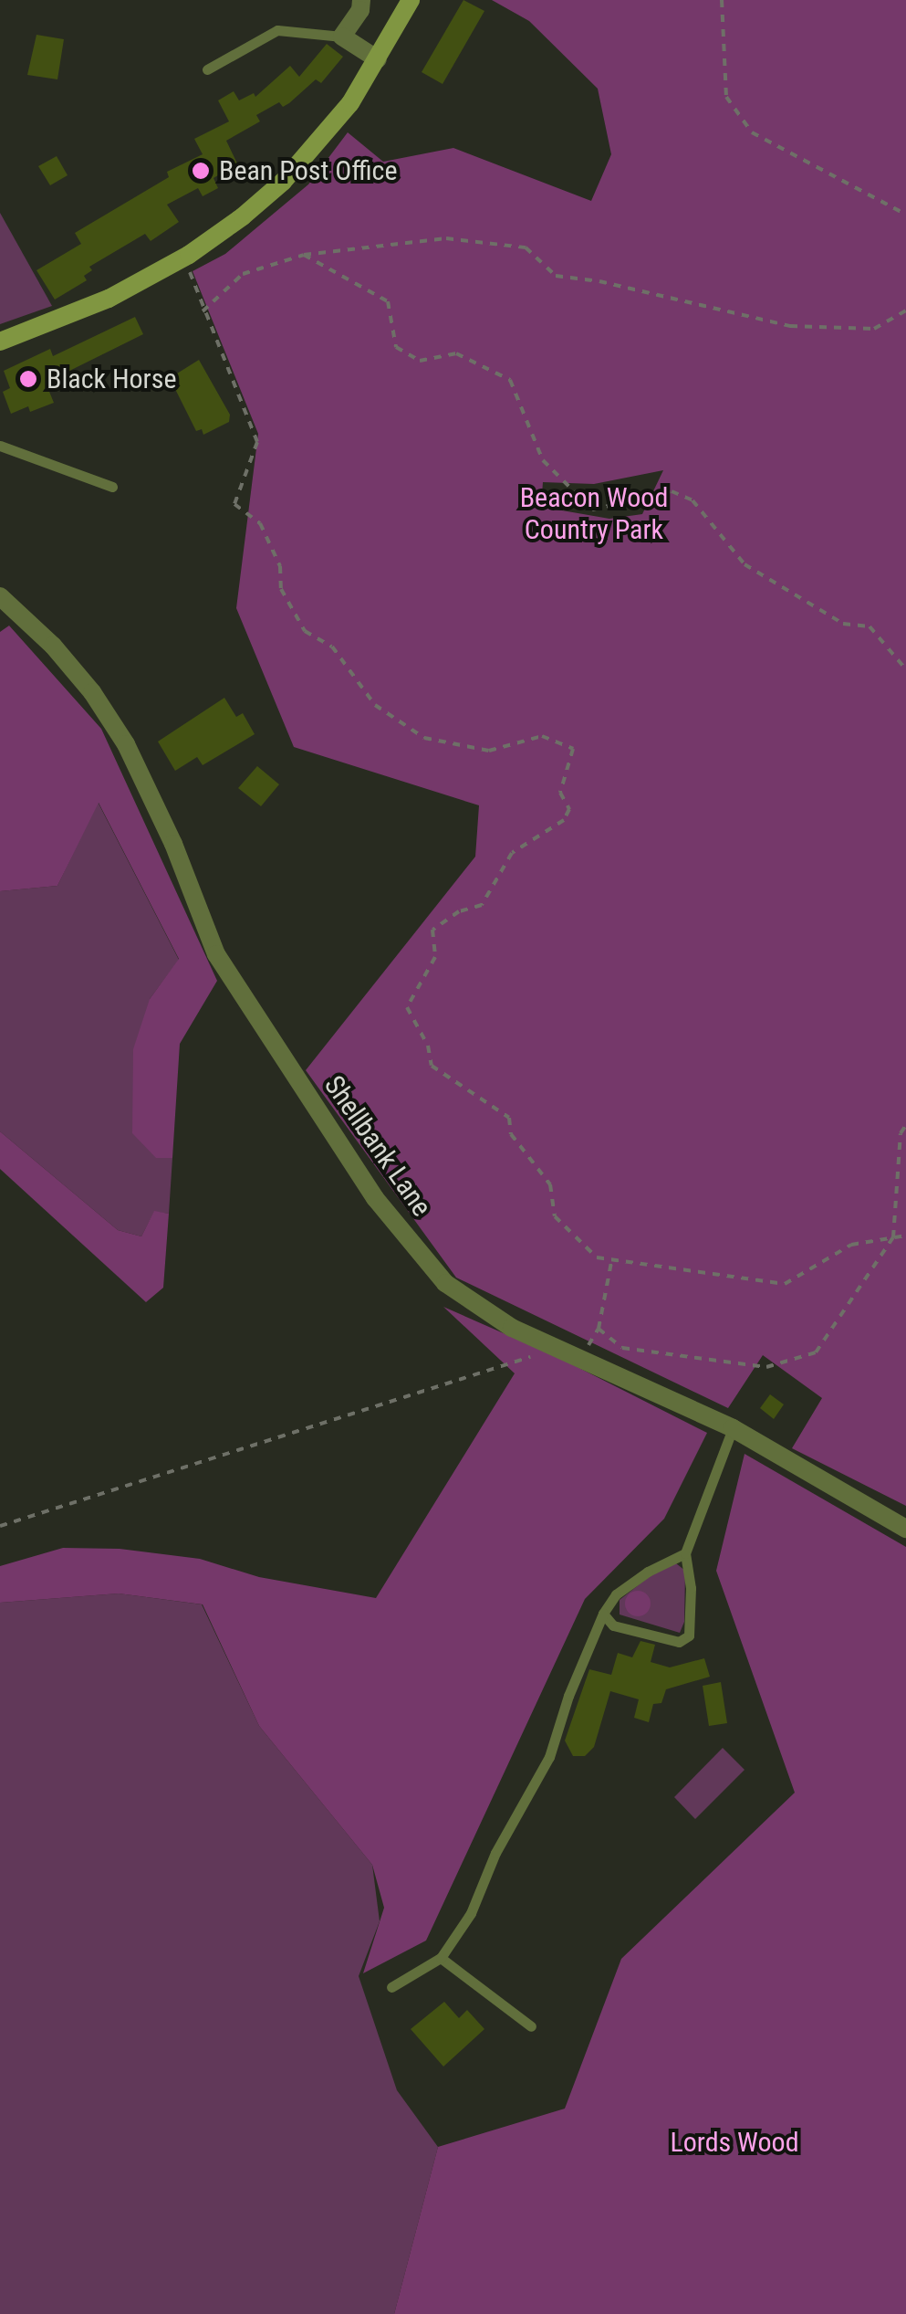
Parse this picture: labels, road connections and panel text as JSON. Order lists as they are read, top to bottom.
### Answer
{
  "streets": {
    "street": ["Shellbank Lane"]
  },
  "parks": ["Beacon Wood Country Park", "Lords Wood"],
  "places": ["Bean Post Office", "Black Horse"]
}
